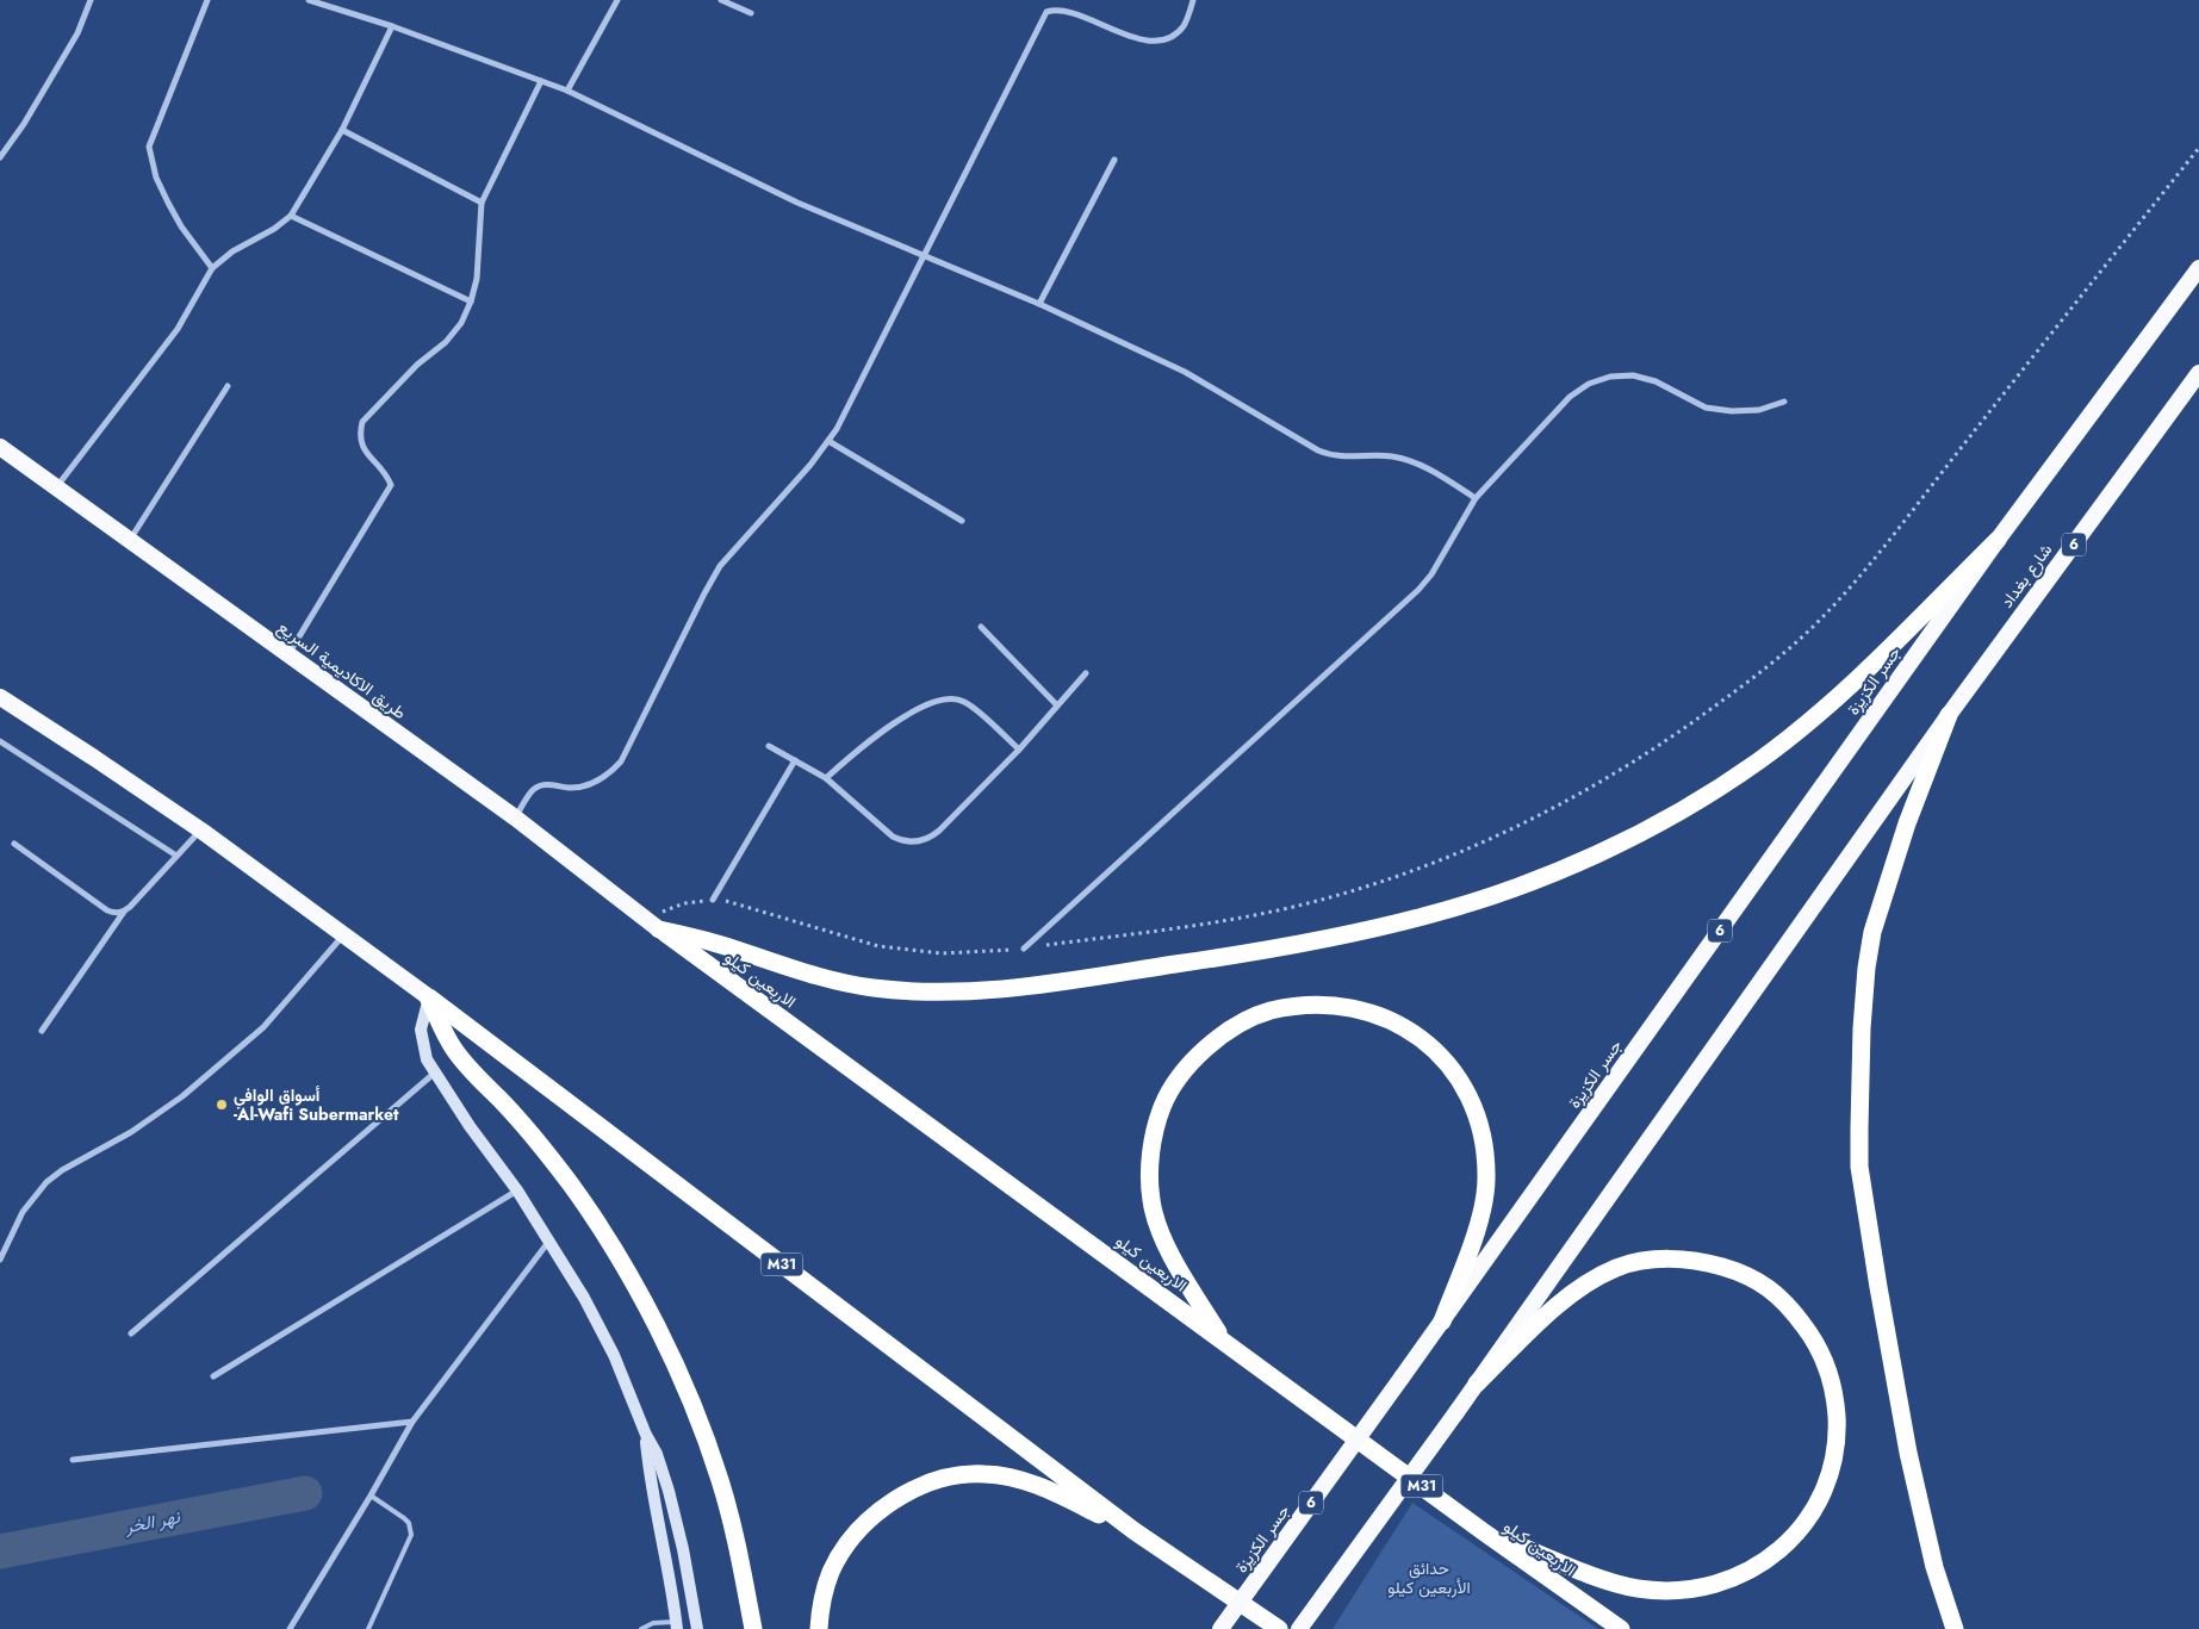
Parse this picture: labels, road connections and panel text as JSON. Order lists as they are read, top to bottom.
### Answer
{
  "streets": {
    "highway": [
      "6",
      "شارع بغداد",
      "طريق الاكاديمية السريع",
      "جسر الكزيزة",
      "الاربعين كيلو",
      "M31"
    ]
  },
  "crossings": [
    ["6", "شارع بغداد"],
    ["6", "جسر الكزيزة"],
    ["طريق الاكاديمية السريع", "الاربعين كيلو"]
  ],
  "water": ["نهر الخر"],
  "parks": ["حدائق الأربعين كيلو"],
  "places": ["أسواق الوافي -Al-Wafi Subermarket"]
}
